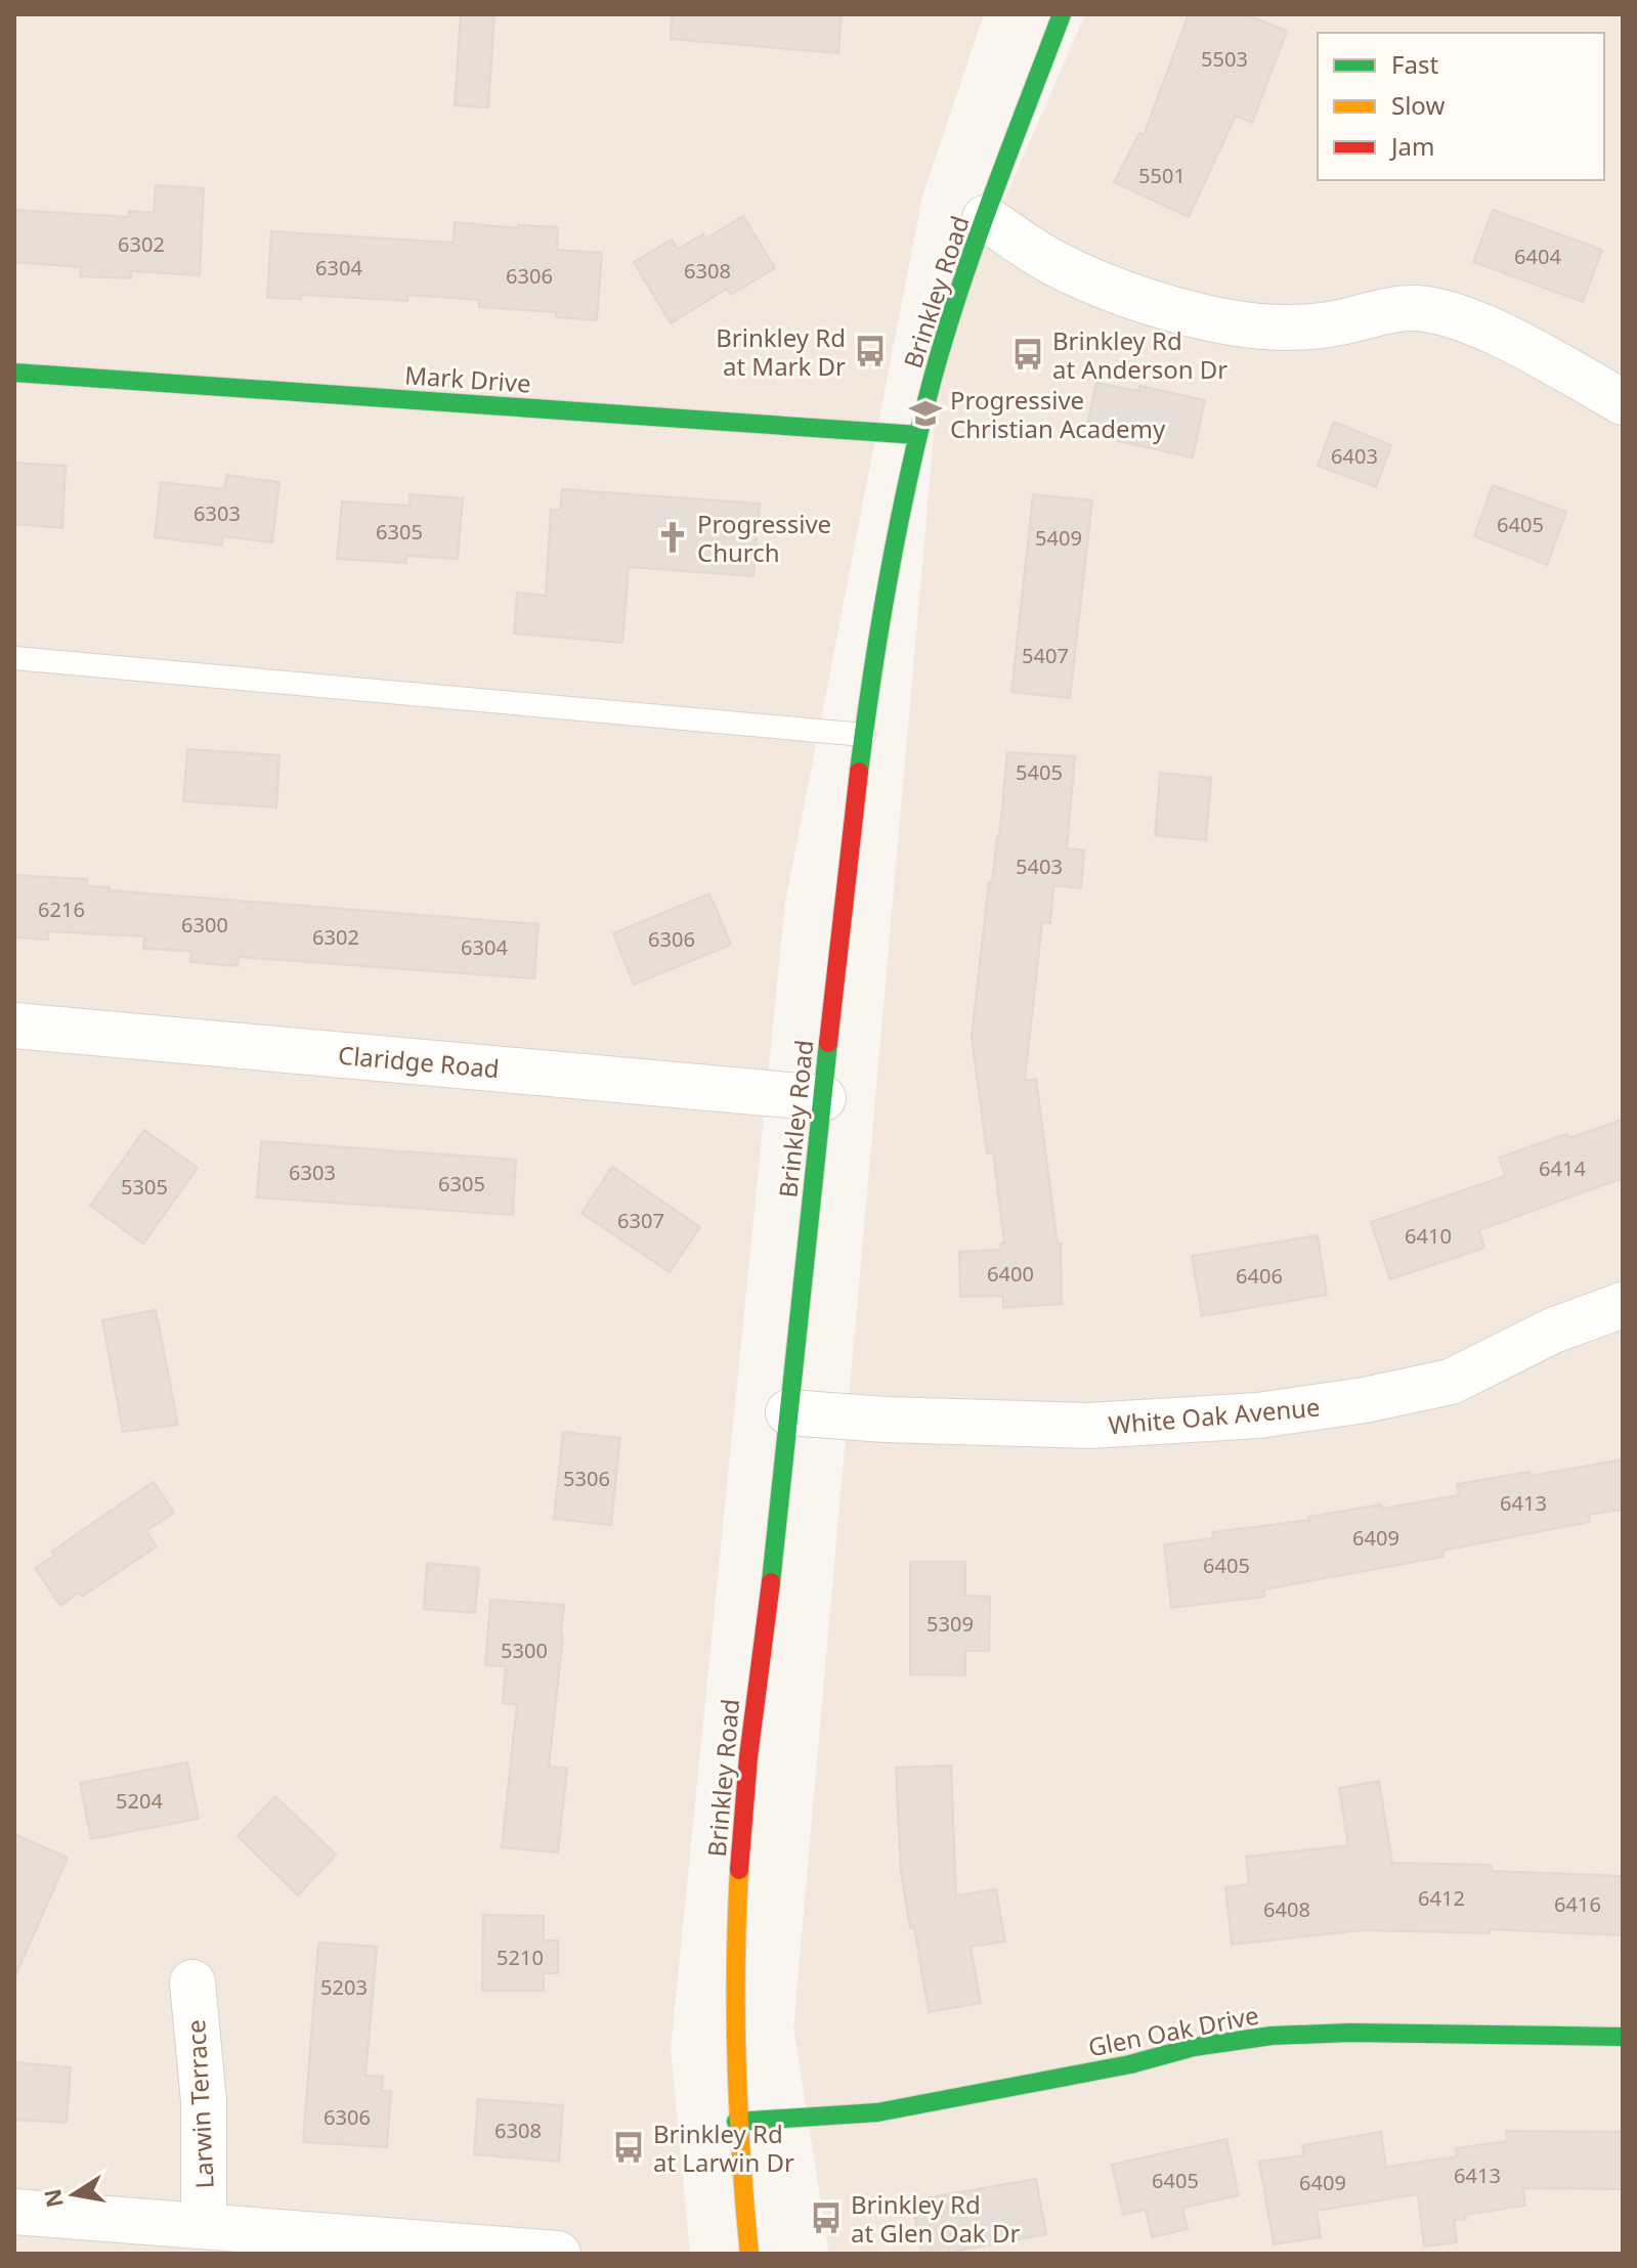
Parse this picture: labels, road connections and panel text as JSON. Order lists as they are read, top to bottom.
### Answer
{
  "streets": {
    "main road": ["Brinkley Road", "Mark Drive", "Glen Oak Drive"],
    "street": ["Claridge Road", "White Oak Avenue", "Larwin Terrace"]
  },
  "crossings": [
    ["Brinkley Road", "Mark Drive"],
    ["Brinkley Road", "Claridge Road"],
    ["Brinkley Road", "White Oak Avenue"],
    ["Brinkley Road", "Glen Oak Drive"]
  ],
  "places": {
    "bus stop": [
      "Brinkley Rd at Mark Dr",
      "Brinkley Rd at Anderson Dr",
      "Brinkley Rd at Larwin Dr",
      "Brinkley Rd at Glen Oak Dr"
    ],
    "school or university": ["Progressive Christian Academy"],
    "church": ["Progressive Church"]
  },
  "house_numbers": [
    "5503",
    "5501",
    "6302",
    "6404",
    "6304",
    "6308",
    "6306",
    "6403",
    "6303",
    "6405",
    "6305",
    "5409",
    "5407",
    "5405",
    "5403",
    "6216",
    "6300",
    "6302",
    "6306",
    "6304",
    "6414",
    "6303",
    "6305",
    "5305",
    "6307",
    "6410",
    "6400",
    "6406",
    "5306",
    "6413",
    "6409",
    "6405",
    "5309",
    "5300",
    "5204",
    "6412",
    "6416",
    "6408",
    "5210",
    "5203",
    "6306",
    "6308",
    "6413",
    "6405",
    "6409"
  ],
  "legend": ["Fast", "Slow", "Jam"],
  "north": "left"
}
